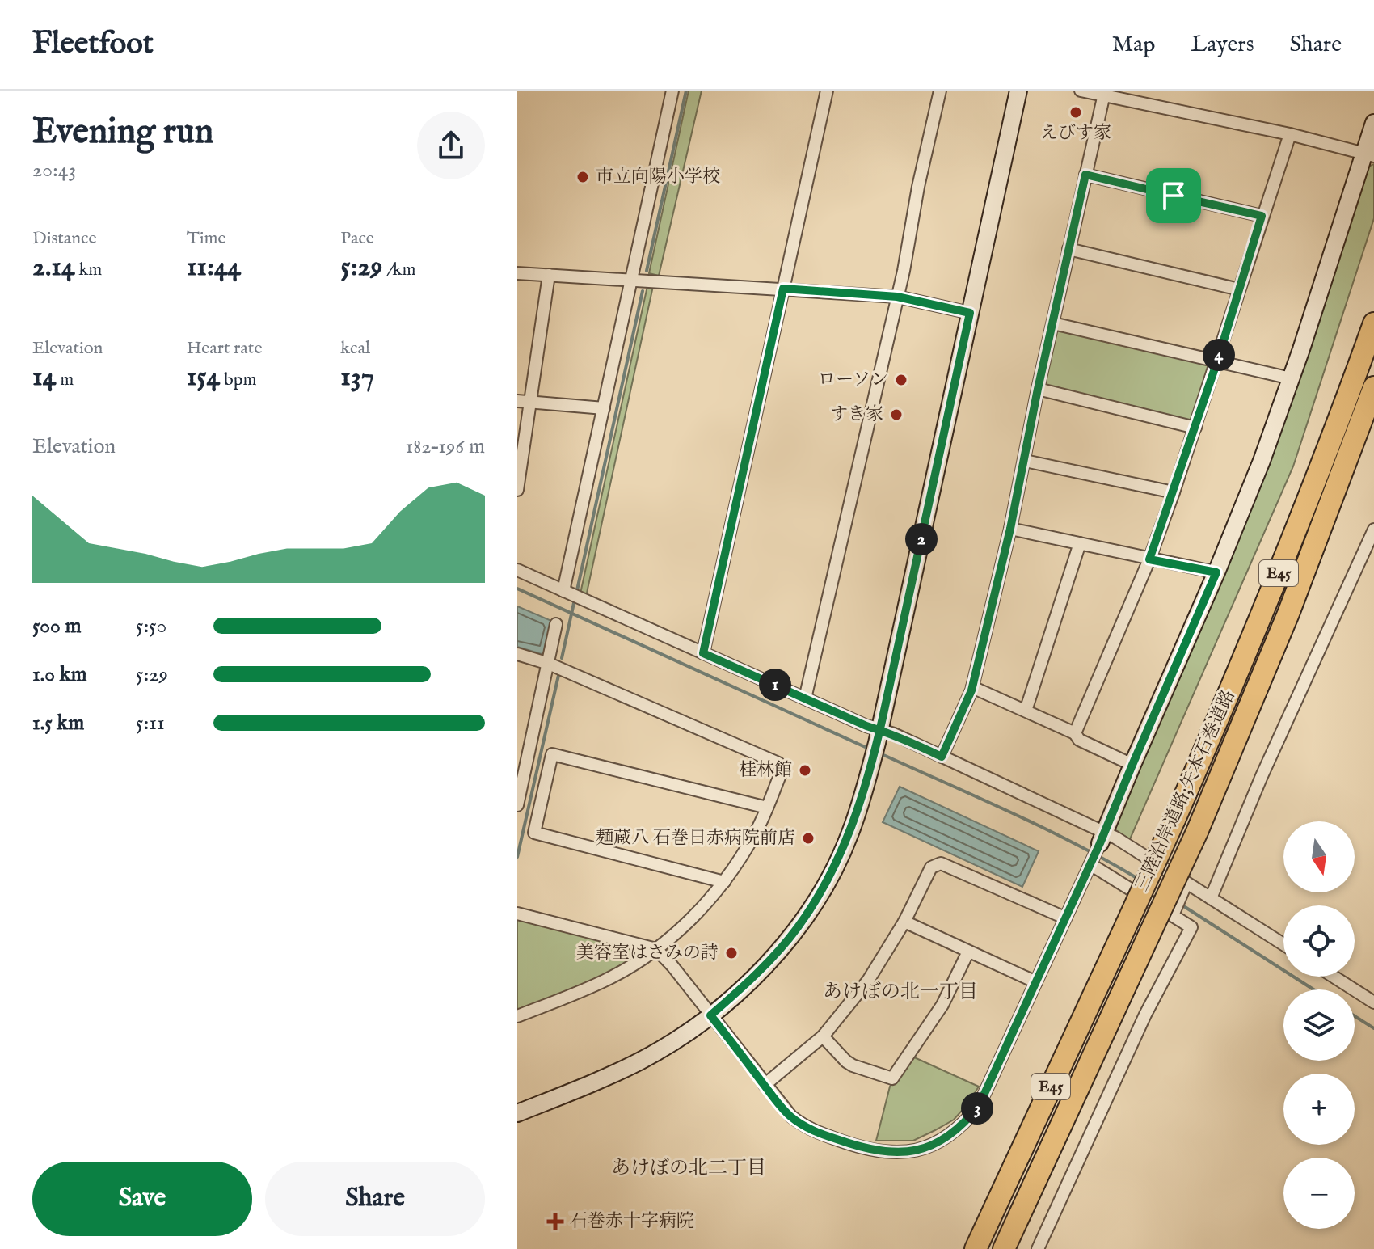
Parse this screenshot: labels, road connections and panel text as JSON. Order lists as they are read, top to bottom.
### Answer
{
  "streets": {
    "highway": ["E45", "三陸沿岸道路;矢本石巻道路"]
  },
  "districts": ["あけぼの北一丁目", "あけぼの北二丁目"],
  "places": {
    "other": [
      "えびす家",
      "市立向陽小学校",
      "ローソン",
      "すき家",
      "桂林館",
      "麺蔵八 石巻日赤病院前店",
      "美容室はさみの詩"
    ],
    "health": ["石巻赤十字病院"]
  },
  "north": "bottom",
  "page": {
    "header": "Fleetfoot",
    "nav": ["Map", "Layers", "Share"],
    "heading": ["Evening run", "20:43"],
    "stats": [
      ["Distance", "2.14 km"],
      ["Time", "11:44"],
      ["Pace", "5:29 /km"],
      ["Elevation", "14 m"],
      ["Heart rate", "154 bpm"],
      ["kcal", "137"]
    ],
    "pins": [
      "4",
      "2",
      "1",
      "3"
    ],
    "chart": ["Elevation", "182–196 m"],
    "list": [
      {
        "name": "500 m",
        "note": "5:50"
      },
      {
        "name": "1.0 km",
        "note": "5:29"
      },
      {
        "name": "1.5 km",
        "note": "5:11"
      }
    ],
    "map_buttons": ["+", "−"],
    "buttons": ["Save", "Share"]
  }
}
